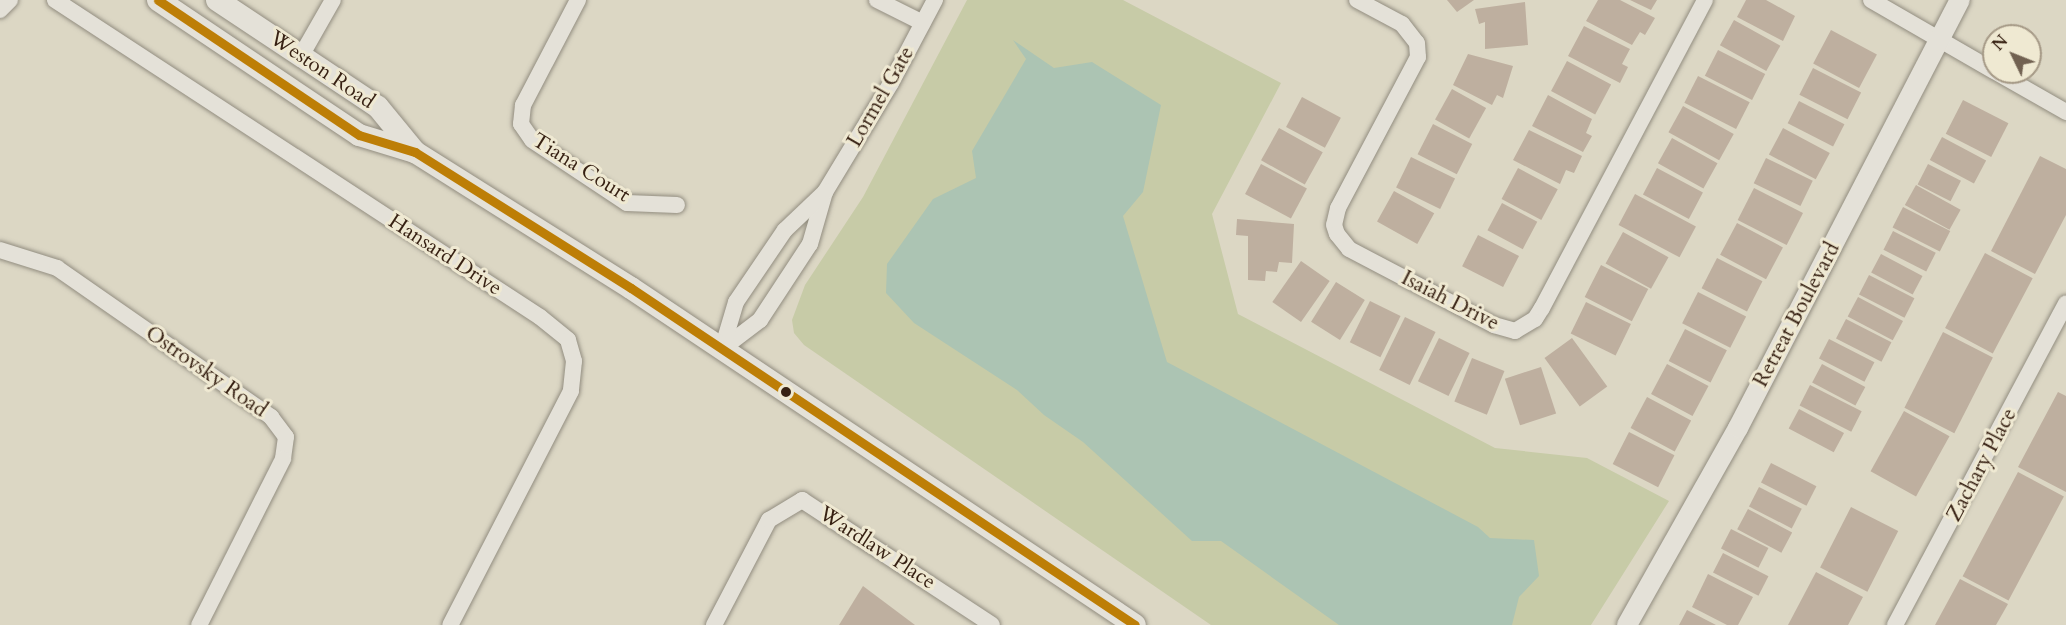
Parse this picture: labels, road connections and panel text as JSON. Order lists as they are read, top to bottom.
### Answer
{
  "streets": {
    "main road": ["Weston Road"],
    "street": [
      "Lormel Gate",
      "Tiana Court",
      "Hansard Drive",
      "Isaiah Drive",
      "Retreat Boulevard",
      "Ostrovsky Road",
      "Zachary Place",
      "Wardlaw Place"
    ]
  },
  "crossings": [
    ["Weston Road", "Lormel Gate"]
  ],
  "north": "top left"
}
